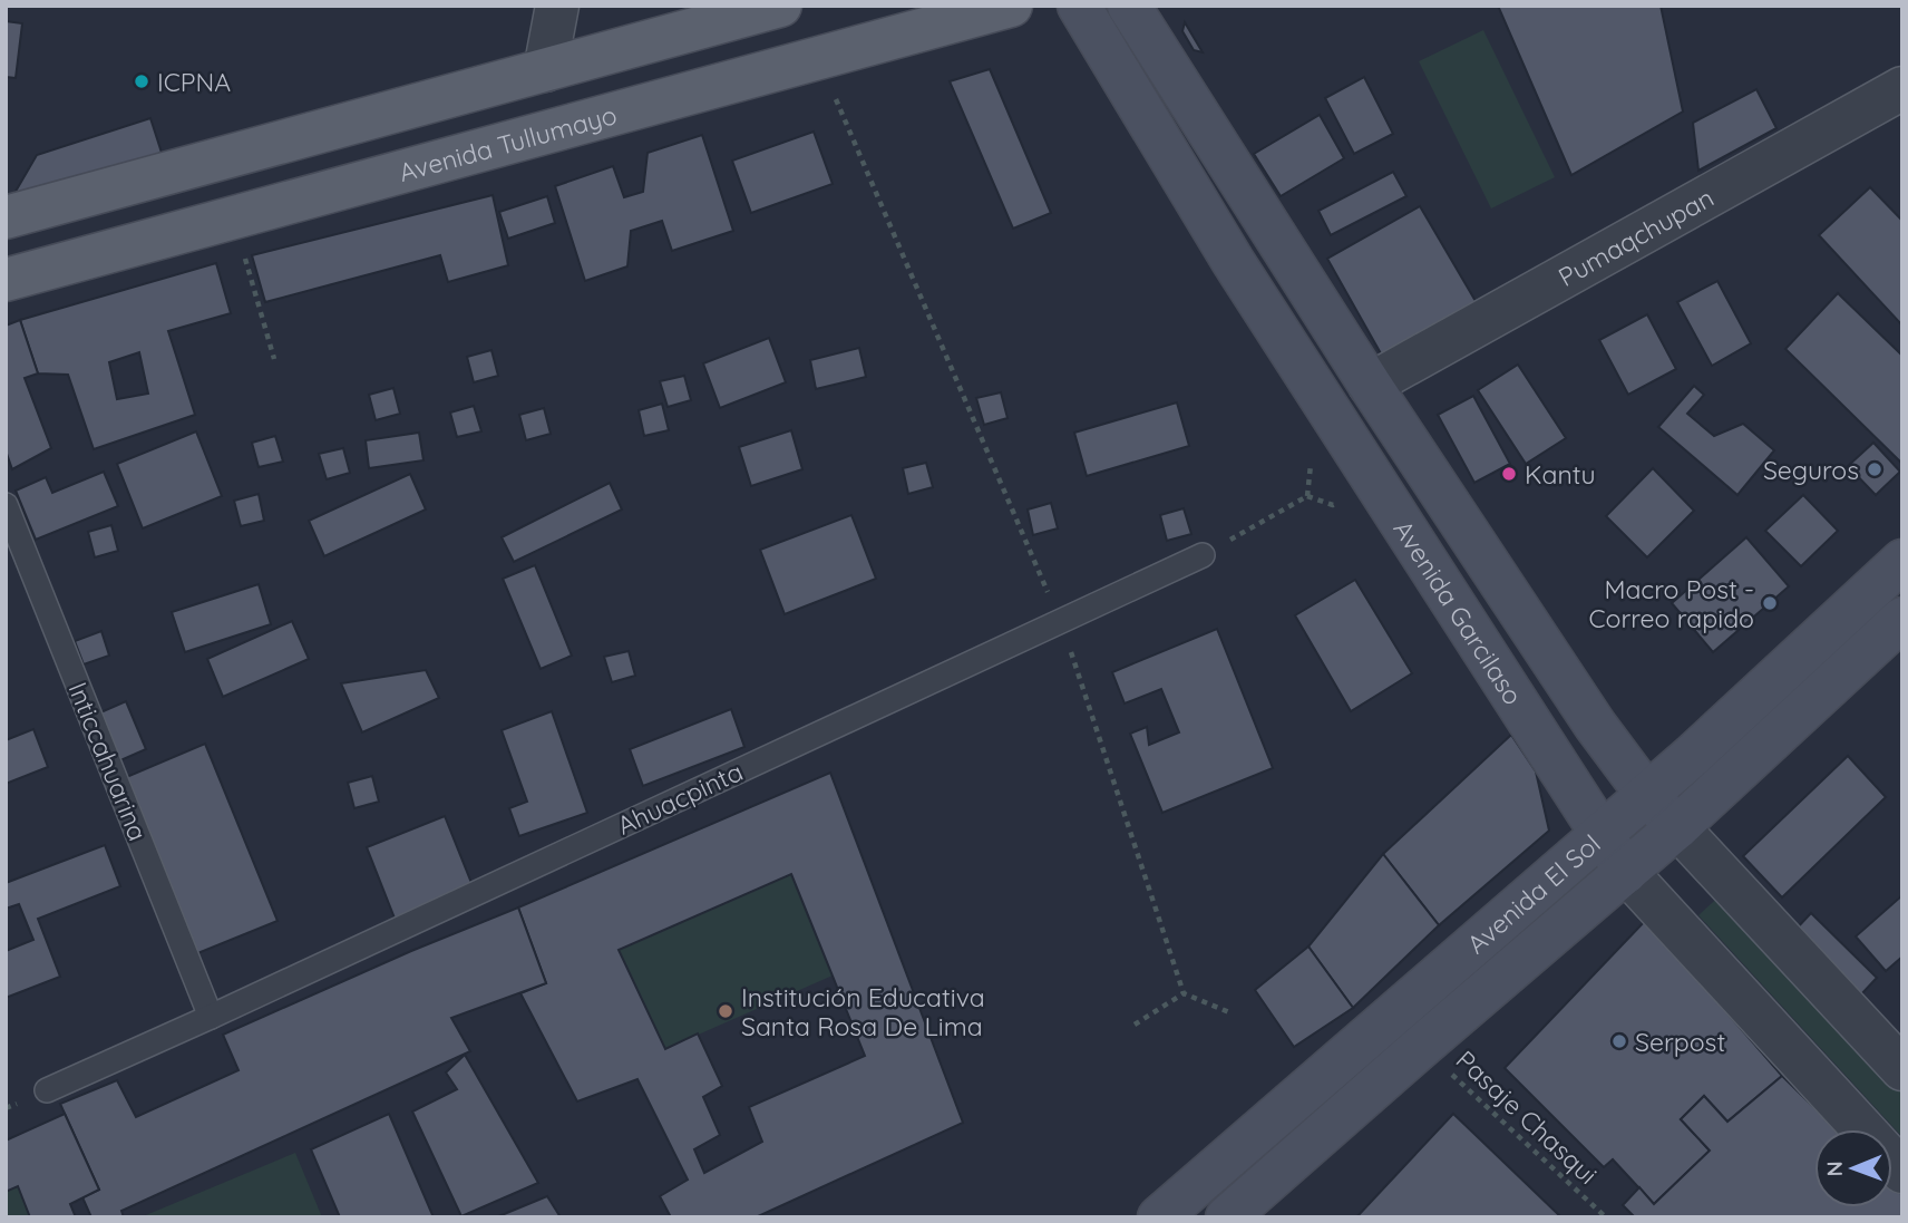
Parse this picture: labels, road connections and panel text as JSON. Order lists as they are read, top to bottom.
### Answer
{
  "streets": {
    "main road": ["Avenida Tullumayo"],
    "street": ["Pumaqchupan", "Avenida Garcilaso", "Avenida El Sol"],
    "lane": ["Inticcahuarina", "Ahuacpinta"],
    "path": ["Pasaje Chasqui"]
  },
  "crossings": [
    ["Pumaqchupan", "Avenida Garcilaso"],
    ["Avenida Garcilaso", "Avenida El Sol"],
    ["Inticcahuarina", "Ahuacpinta"],
    ["Avenida El Sol", "Pasaje Chasqui"]
  ],
  "places": [
    "ICPNA",
    "Seguros",
    "Kantu",
    "Macro Post - Correo rapido",
    "Institución Educativa Santa Rosa De Lima",
    "Serpost"
  ],
  "north": "left"
}
